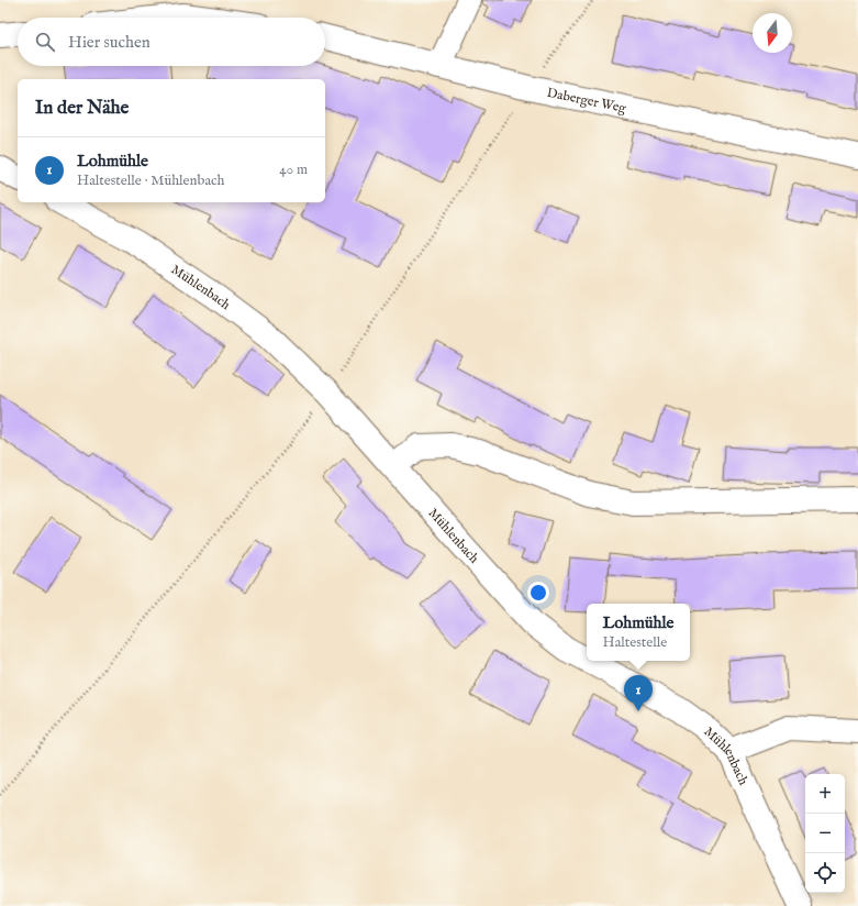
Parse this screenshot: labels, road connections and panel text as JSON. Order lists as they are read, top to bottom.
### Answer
{
  "streets": {
    "street": ["Daberger Weg", "Mühlenbach"]
  },
  "north": "bottom",
  "page": {
    "search": "Hier suchen",
    "heading": "In der Nähe",
    "list": [
      {
        "mark": "1",
        "name": "Lohmühle",
        "note": "Haltestelle · Mühlenbach",
        "value": "40 m"
      }
    ],
    "popup": ["Lohmühle", "Haltestelle"],
    "pins": "1",
    "map_buttons": ["+", "−"]
  }
}
